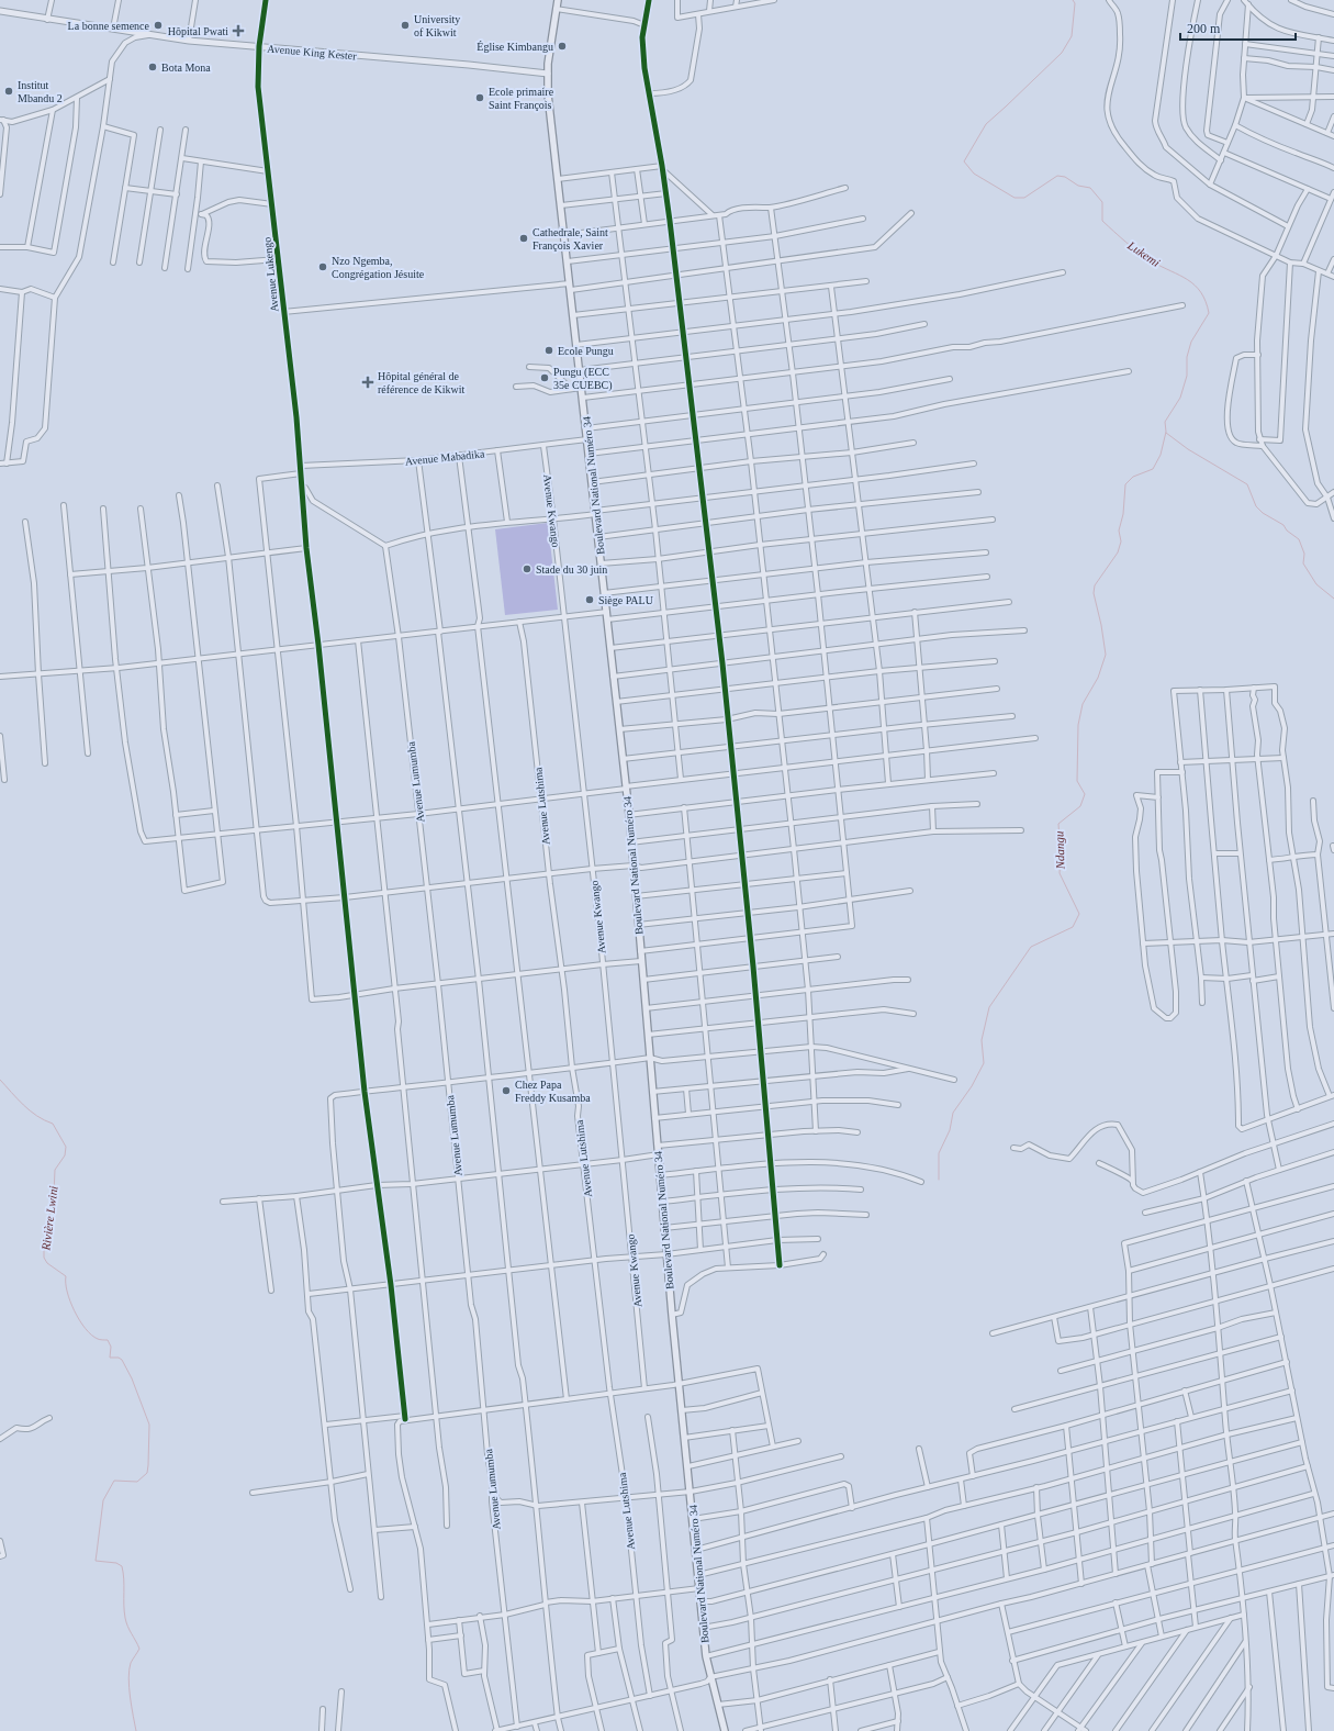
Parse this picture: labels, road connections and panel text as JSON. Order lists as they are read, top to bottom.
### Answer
{
  "streets": {
    "main road": ["Boulevard National Numéro 34"],
    "street": [
      "Avenue King Kester",
      "Avenue Lukengo",
      "Avenue Mabadika",
      "Avenue Kwango",
      "Avenue Lumumba",
      "Avenue Lutshima"
    ]
  },
  "crossings": [
    ["Avenue King Kester", "Avenue Lukengo"],
    ["Avenue King Kester", "Boulevard National Numéro 34"],
    ["Avenue Lukengo", "Avenue Mabadika"],
    ["Avenue Mabadika", "Boulevard National Numéro 34"],
    ["Avenue Mabadika", "Avenue Kwango"]
  ],
  "water": ["Lukemi", "Ndangu", "Rivière Lwini"],
  "places": {
    "other": [
      "La bonne semence",
      "University of Kikwit",
      "Église Kimbangu",
      "Bota Mona",
      "Institut Mbandu 2",
      "Ecole primaire Saint François",
      "Cathedrale, Saint François Xavier",
      "Nzo Ngemba, Congrégation Jésuite",
      "Ecole Pungu",
      "Pungu (ECC 35e CUEBC)",
      "Stade du 30 juin",
      "Siège PALU",
      "Chez Papa Freddy Kusamba"
    ],
    "health": ["Hôpital Pwati", "Hôpital général de référence de Kikwit"]
  },
  "scale_bar": "200 m"
}
